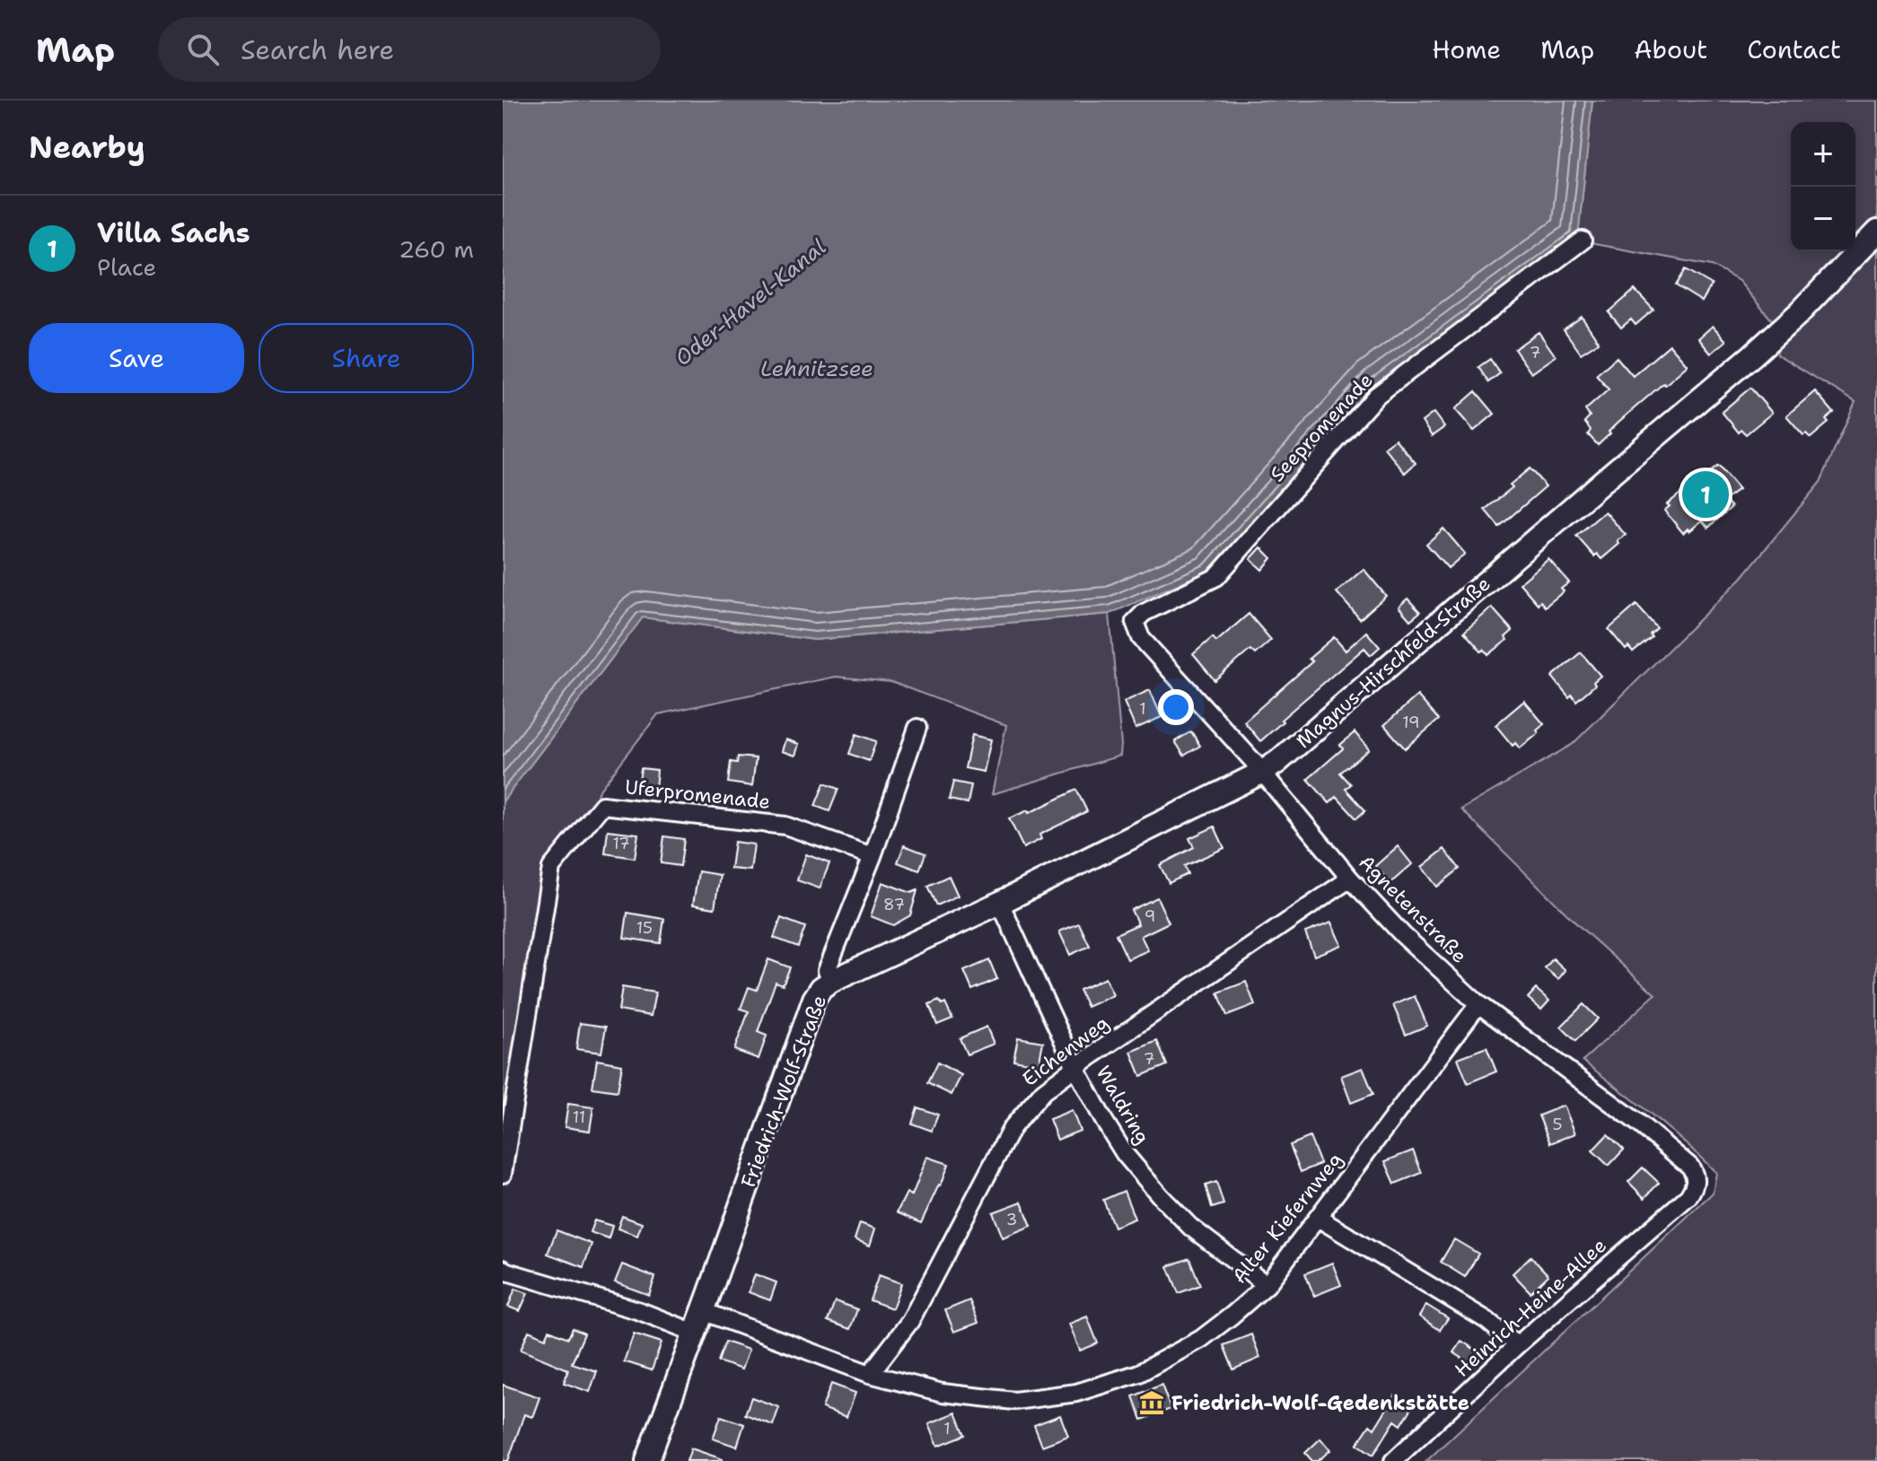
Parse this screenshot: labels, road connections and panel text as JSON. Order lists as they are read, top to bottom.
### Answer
{
  "streets": {
    "street": [
      "Seepromenade",
      "Magnus-Hirschfeld-Straße",
      "Uferpromenade",
      "Agnetenstraße",
      "Eichenweg",
      "Friedrich-Wolf-Straße",
      "Waldring",
      "Alter Kiefernweg",
      "Heinrich-Heine-Allee"
    ]
  },
  "crossings": [
    ["Seepromenade", "Agnetenstraße"],
    ["Magnus-Hirschfeld-Straße", "Agnetenstraße"],
    ["Magnus-Hirschfeld-Straße", "Friedrich-Wolf-Straße"],
    ["Magnus-Hirschfeld-Straße", "Waldring"],
    ["Uferpromenade", "Friedrich-Wolf-Straße"],
    ["Agnetenstraße", "Eichenweg"],
    ["Agnetenstraße", "Alter Kiefernweg"],
    ["Agnetenstraße", "Heinrich-Heine-Allee"],
    ["Eichenweg", "Waldring"],
    ["Eichenweg", "Alter Kiefernweg"],
    ["Friedrich-Wolf-Straße", "Alter Kiefernweg"],
    ["Waldring", "Alter Kiefernweg"]
  ],
  "water": ["Oder-Havel-Kanal", "Lehnitzsee"],
  "places": {
    "museum": ["Friedrich-Wolf-Gedenkstätte"]
  },
  "house_numbers": [
    "7",
    "1",
    "19",
    "17",
    "87",
    "9",
    "15",
    "7",
    "11",
    "5",
    "3",
    "1"
  ],
  "page": {
    "header": "Map",
    "search": "Search here",
    "nav": [
      "Home",
      "Map",
      "About",
      "Contact"
    ],
    "heading": "Nearby",
    "map_buttons": ["+", "−"],
    "list": [
      {
        "mark": "1",
        "name": "Villa Sachs",
        "note": "Place",
        "value": "260 m"
      }
    ],
    "buttons": ["Save", "Share"],
    "pins": "1"
  }
}
